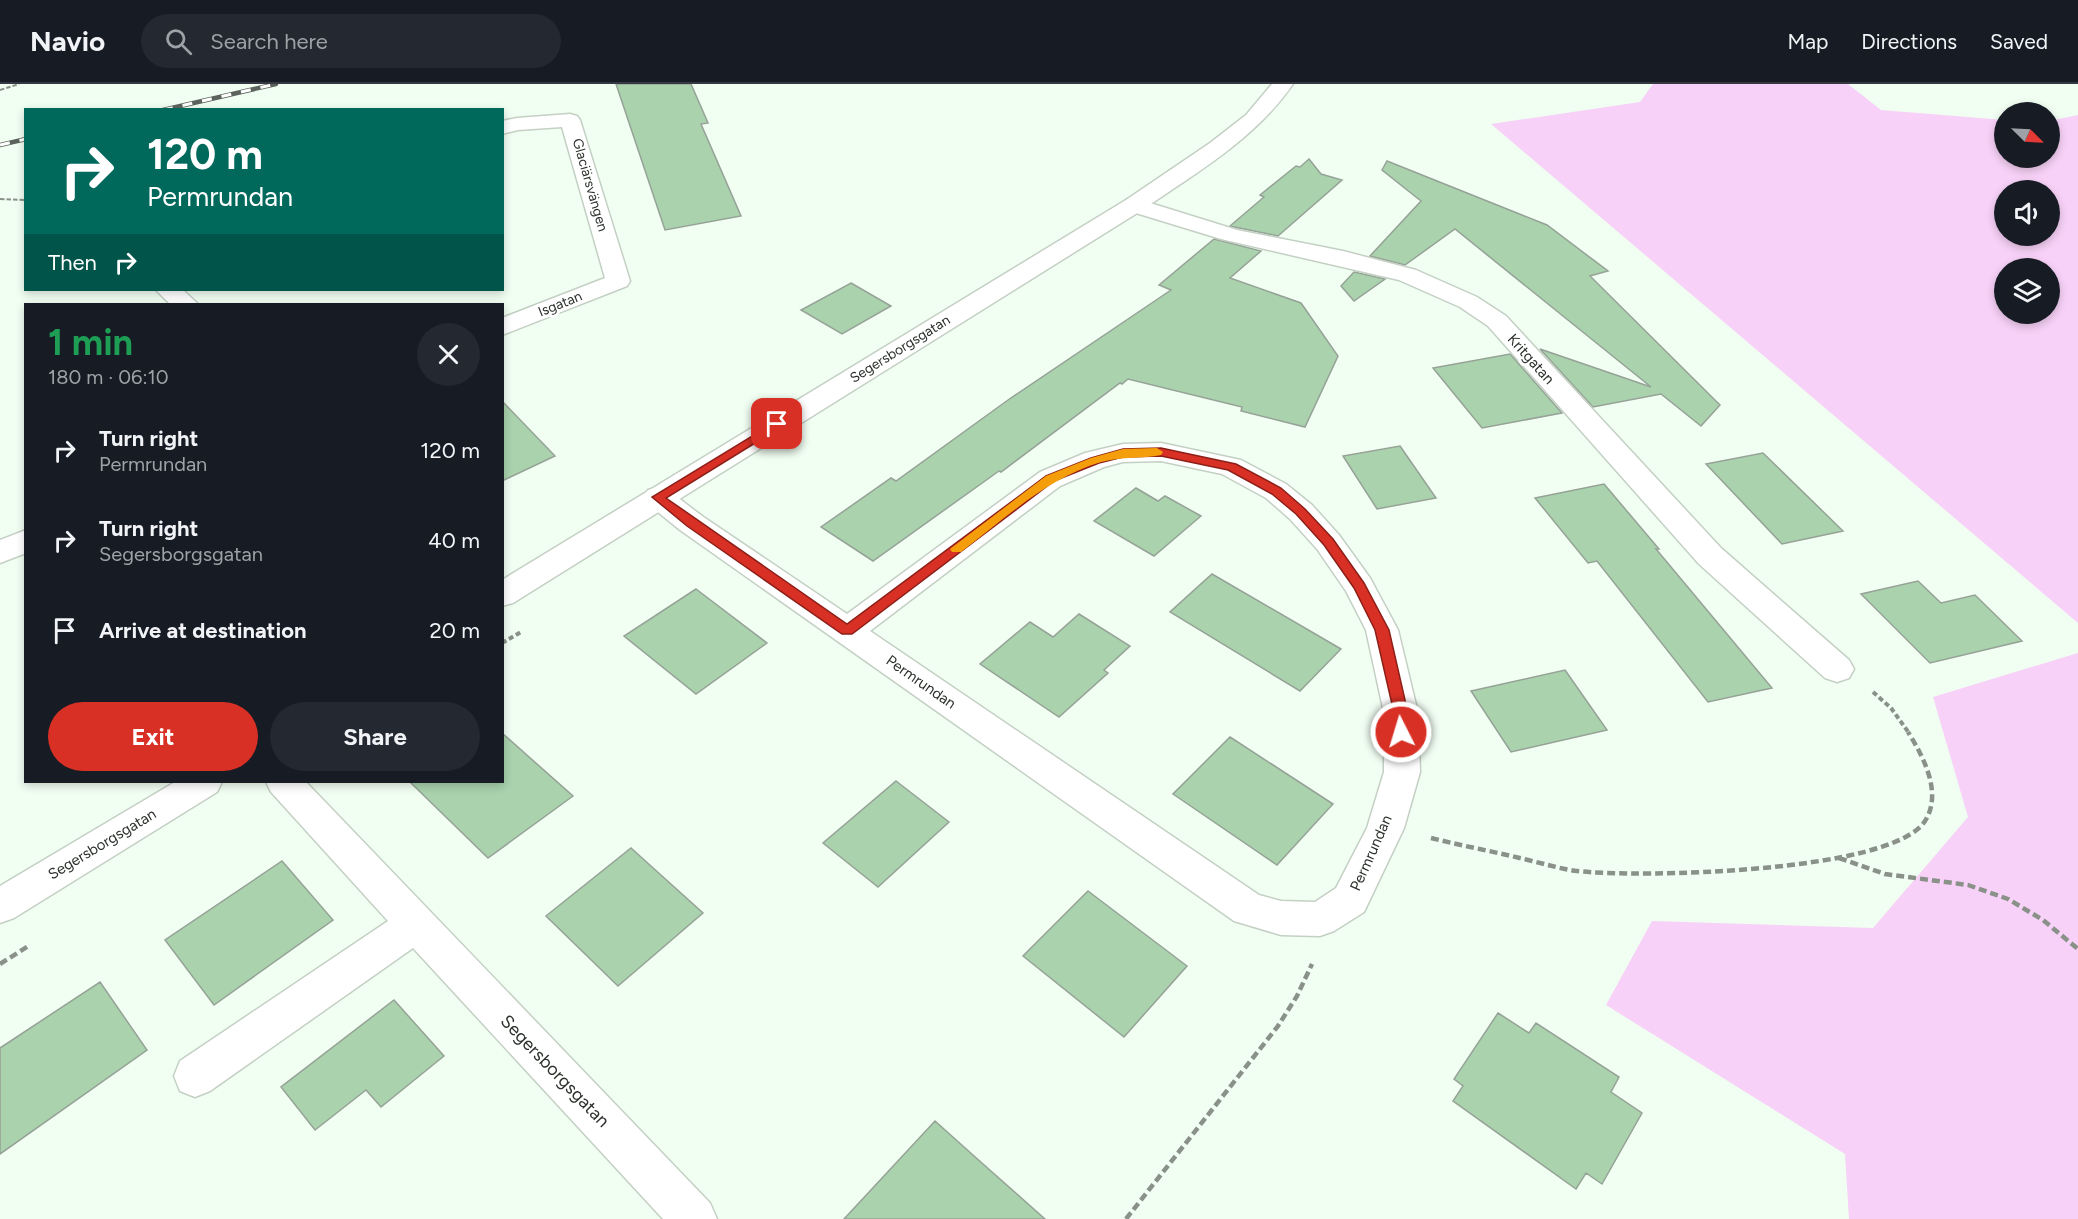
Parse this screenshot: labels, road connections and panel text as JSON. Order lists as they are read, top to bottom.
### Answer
{
  "streets": {
    "street": [
      "Glaciärsvängen",
      "Isgatan",
      "Segersborgsgatan",
      "Kritgatan",
      "Permrundan"
    ]
  },
  "crossings": [
    ["Glaciärsvängen", "Isgatan"],
    ["Segersborgsgatan", "Kritgatan"],
    ["Segersborgsgatan", "Permrundan"]
  ],
  "north": "bottom right",
  "page": {
    "header": "Navio",
    "search": "Search here",
    "nav": ["Map", "Directions", "Saved"],
    "turn": ["120 m", "Permrundan"],
    "then": "Then",
    "heading": ["1 min", "180 m · 06:10"],
    "list": [
      {
        "name": "Turn right",
        "note": "Permrundan",
        "value": "120 m"
      },
      {
        "name": "Turn right",
        "note": "Segersborgsgatan",
        "value": "40 m"
      },
      {
        "name": "Arrive at destination",
        "value": "20 m"
      }
    ],
    "buttons": ["Exit", "Share"]
  }
}
